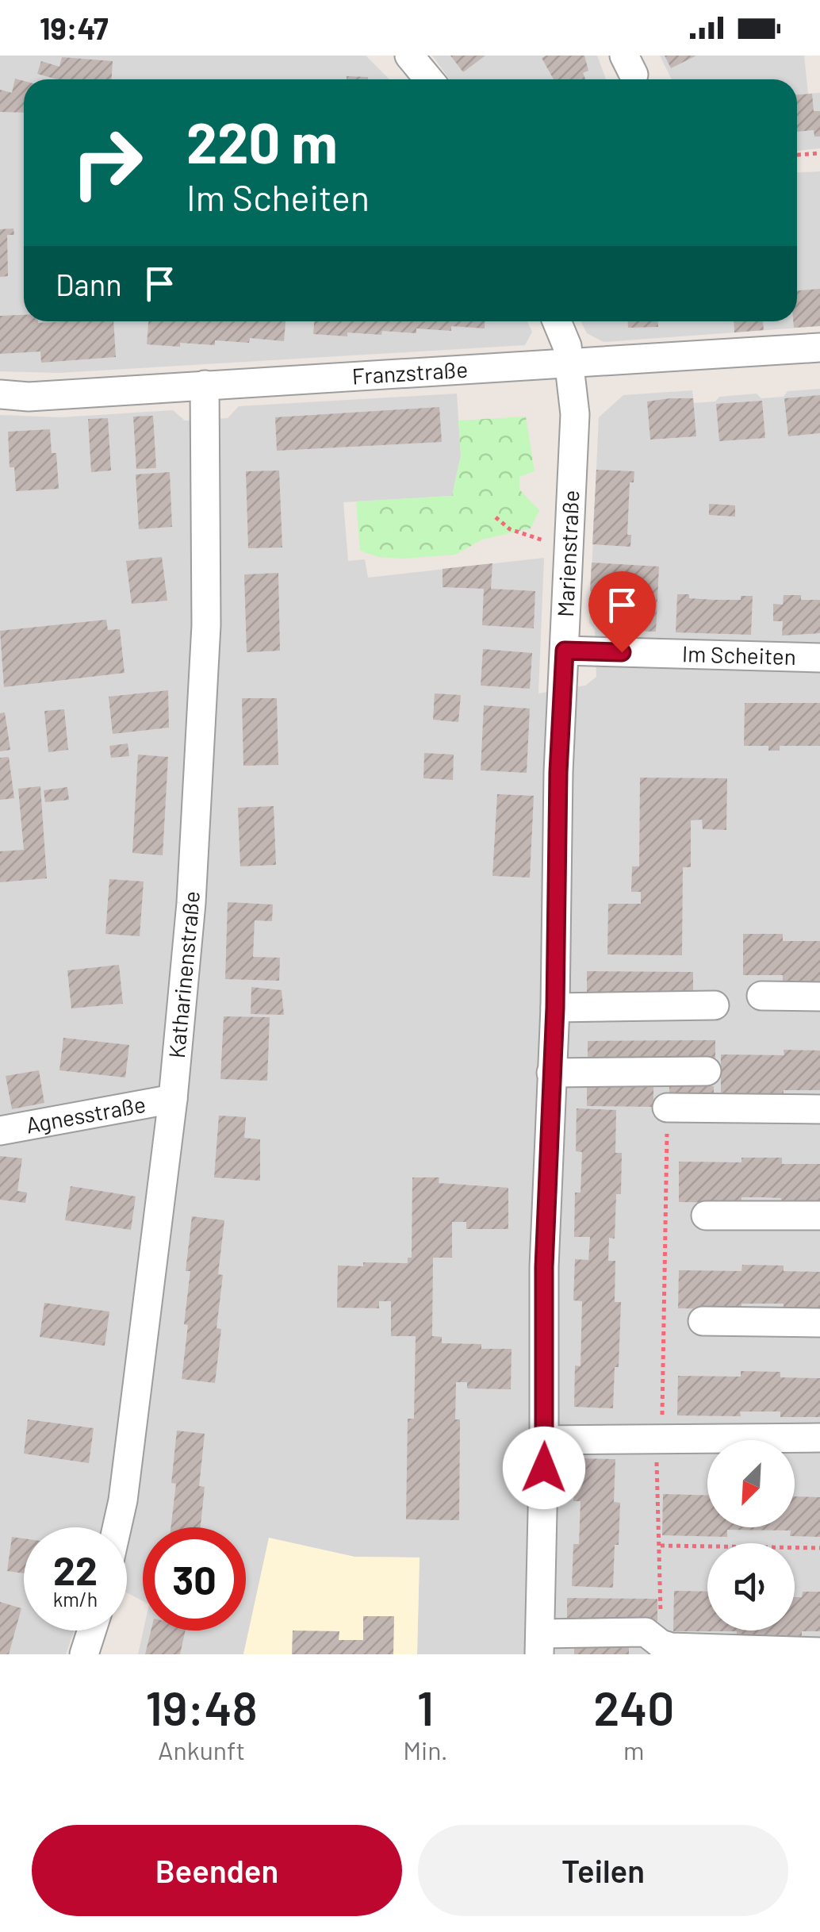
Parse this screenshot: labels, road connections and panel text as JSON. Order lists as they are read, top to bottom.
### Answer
{
  "streets": {
    "street": [
      "Franzstraße",
      "Marienstraße",
      "Im Scheiten",
      "Katharinenstraße",
      "Agnesstraße"
    ]
  },
  "crossings": [
    ["Franzstraße", "Marienstraße"],
    ["Franzstraße", "Katharinenstraße"],
    ["Marienstraße", "Im Scheiten"],
    ["Katharinenstraße", "Agnesstraße"]
  ],
  "north": "bottom left",
  "page": {
    "status": "19:47",
    "turn": ["220 m", "Im Scheiten"],
    "then": "Dann",
    "speed": "22 km/h",
    "limit": "30",
    "eta": [
      "19:48",
      "Ankunft",
      "1",
      "Min.",
      "240",
      "m"
    ],
    "buttons": ["Beenden", "Teilen"]
  }
}
